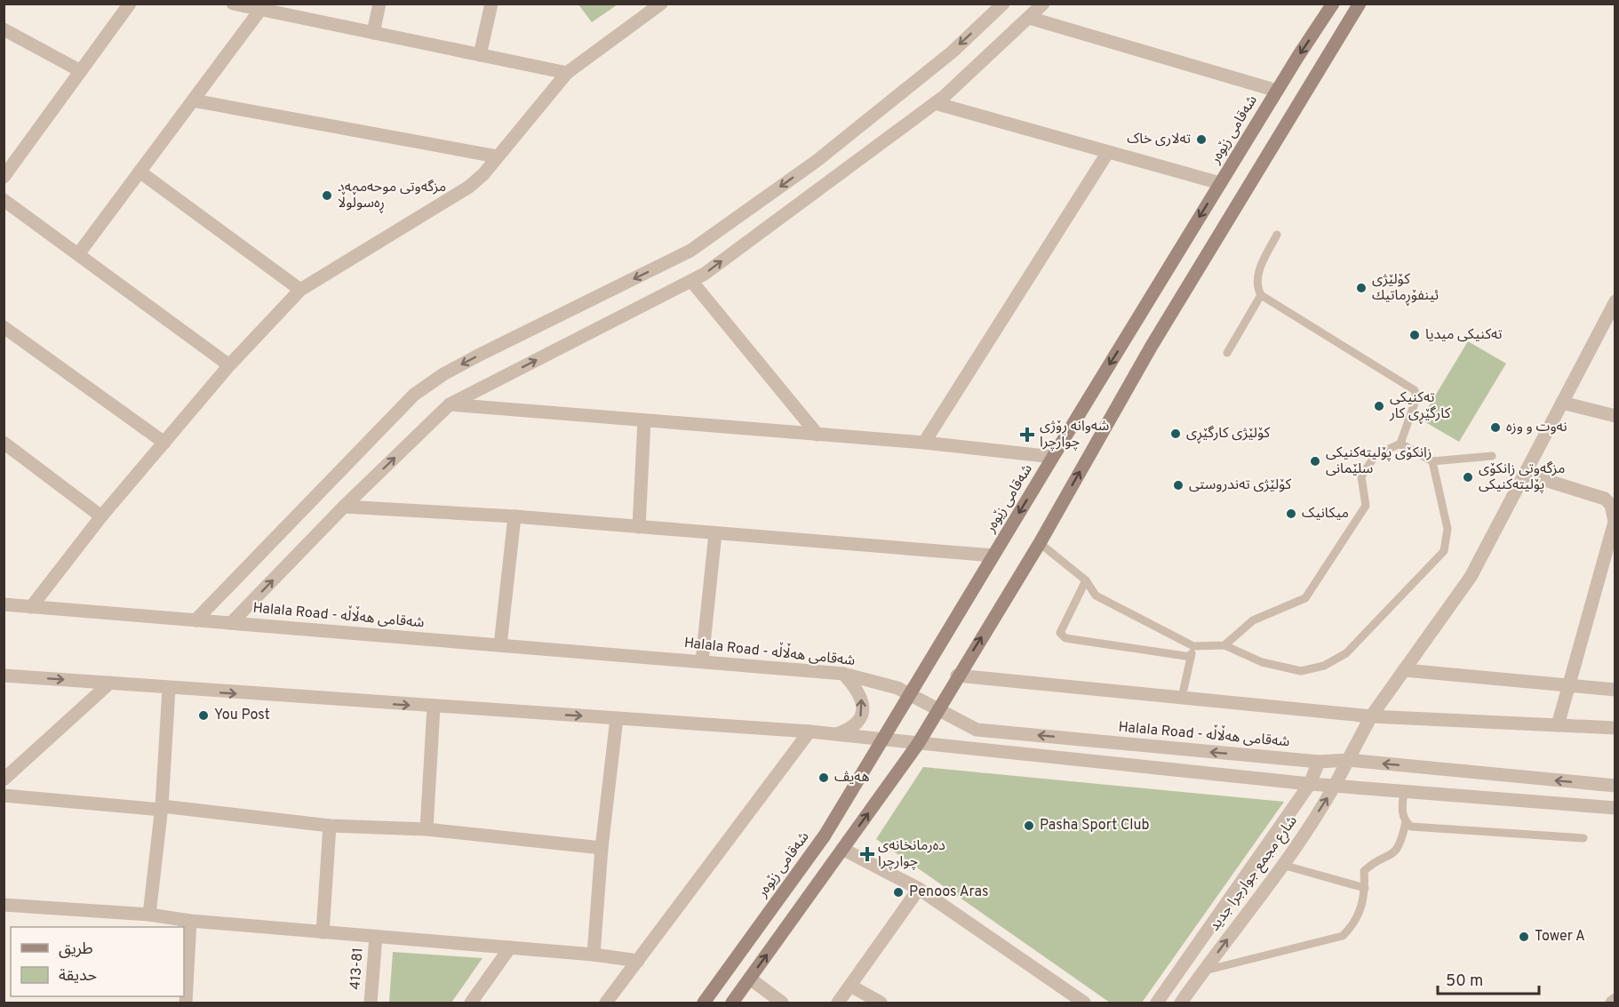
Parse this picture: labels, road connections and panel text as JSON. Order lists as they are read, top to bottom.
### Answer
{
  "streets": {
    "main road": ["شەقامی زێوەر"],
    "street": ["Halala Road - شەقامی هەڵاڵە", "شارع مجمع جوارجرا جديد", "413-81"]
  },
  "crossings": [
    ["شەقامی زێوەر", "Halala Road - شەقامی هەڵاڵە"],
    ["Halala Road - شەقامی هەڵاڵە", "شارع مجمع جوارجرا جديد"]
  ],
  "places": {
    "other": [
      "تەلاری خاک",
      "مزگەوتی موحەممەد ڕەسوڵوڵا",
      "کۆلێژی ئینفۆڕماتیك",
      "تەکنیکی میدیا",
      "تەکنیکی کارگێڕی کار",
      "نەوت و وزە",
      "کۆلێژی کارگێڕی",
      "زانکۆی پۆلیتەکنیکی سلێمانی",
      "مزگەوتی زانکۆی پۆلیتەکنیکی",
      "کۆلێژی تەندروستی",
      "میکانیک",
      "You Post",
      "ھەیڤ",
      "Pasha Sport Club",
      "Penoos Aras",
      "Tower A"
    ],
    "health": ["شەوانە ڕۆژی چوارچرا", "دەرمانخانەی چوارچرا"]
  },
  "legend": ["طريق", "حديقة"],
  "scale_bar": "50 m"
}
